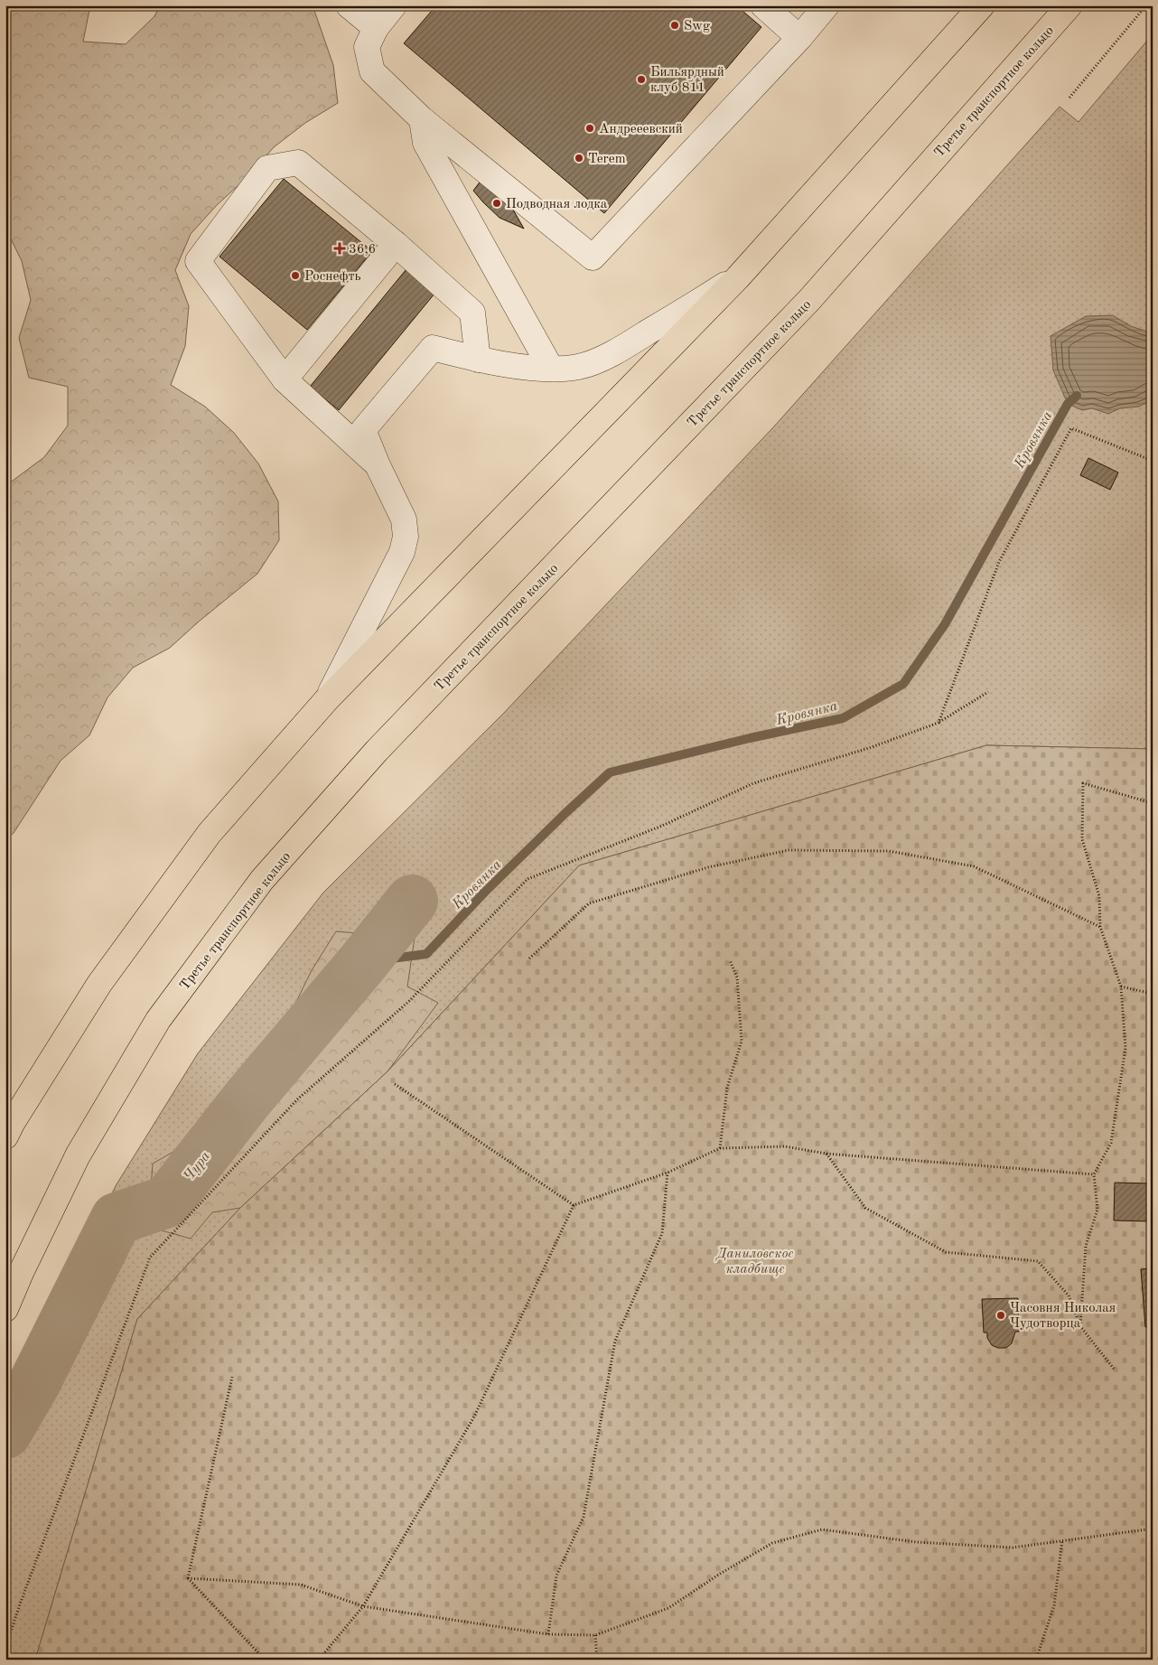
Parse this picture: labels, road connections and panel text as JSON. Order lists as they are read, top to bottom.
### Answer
{
  "streets": {
    "main road": ["Третье транспортное кольцо"]
  },
  "water": ["Кровянка", "Чура"],
  "parks": ["Даниловское кладбище"],
  "places": {
    "other": [
      "Swg",
      "Бильярдный клуб 811",
      "Андрееевский",
      "Terem",
      "Подводная лодка",
      "Роснефть",
      "Часовня Николая Чудотворца"
    ],
    "health": ["36,6"]
  }
}
